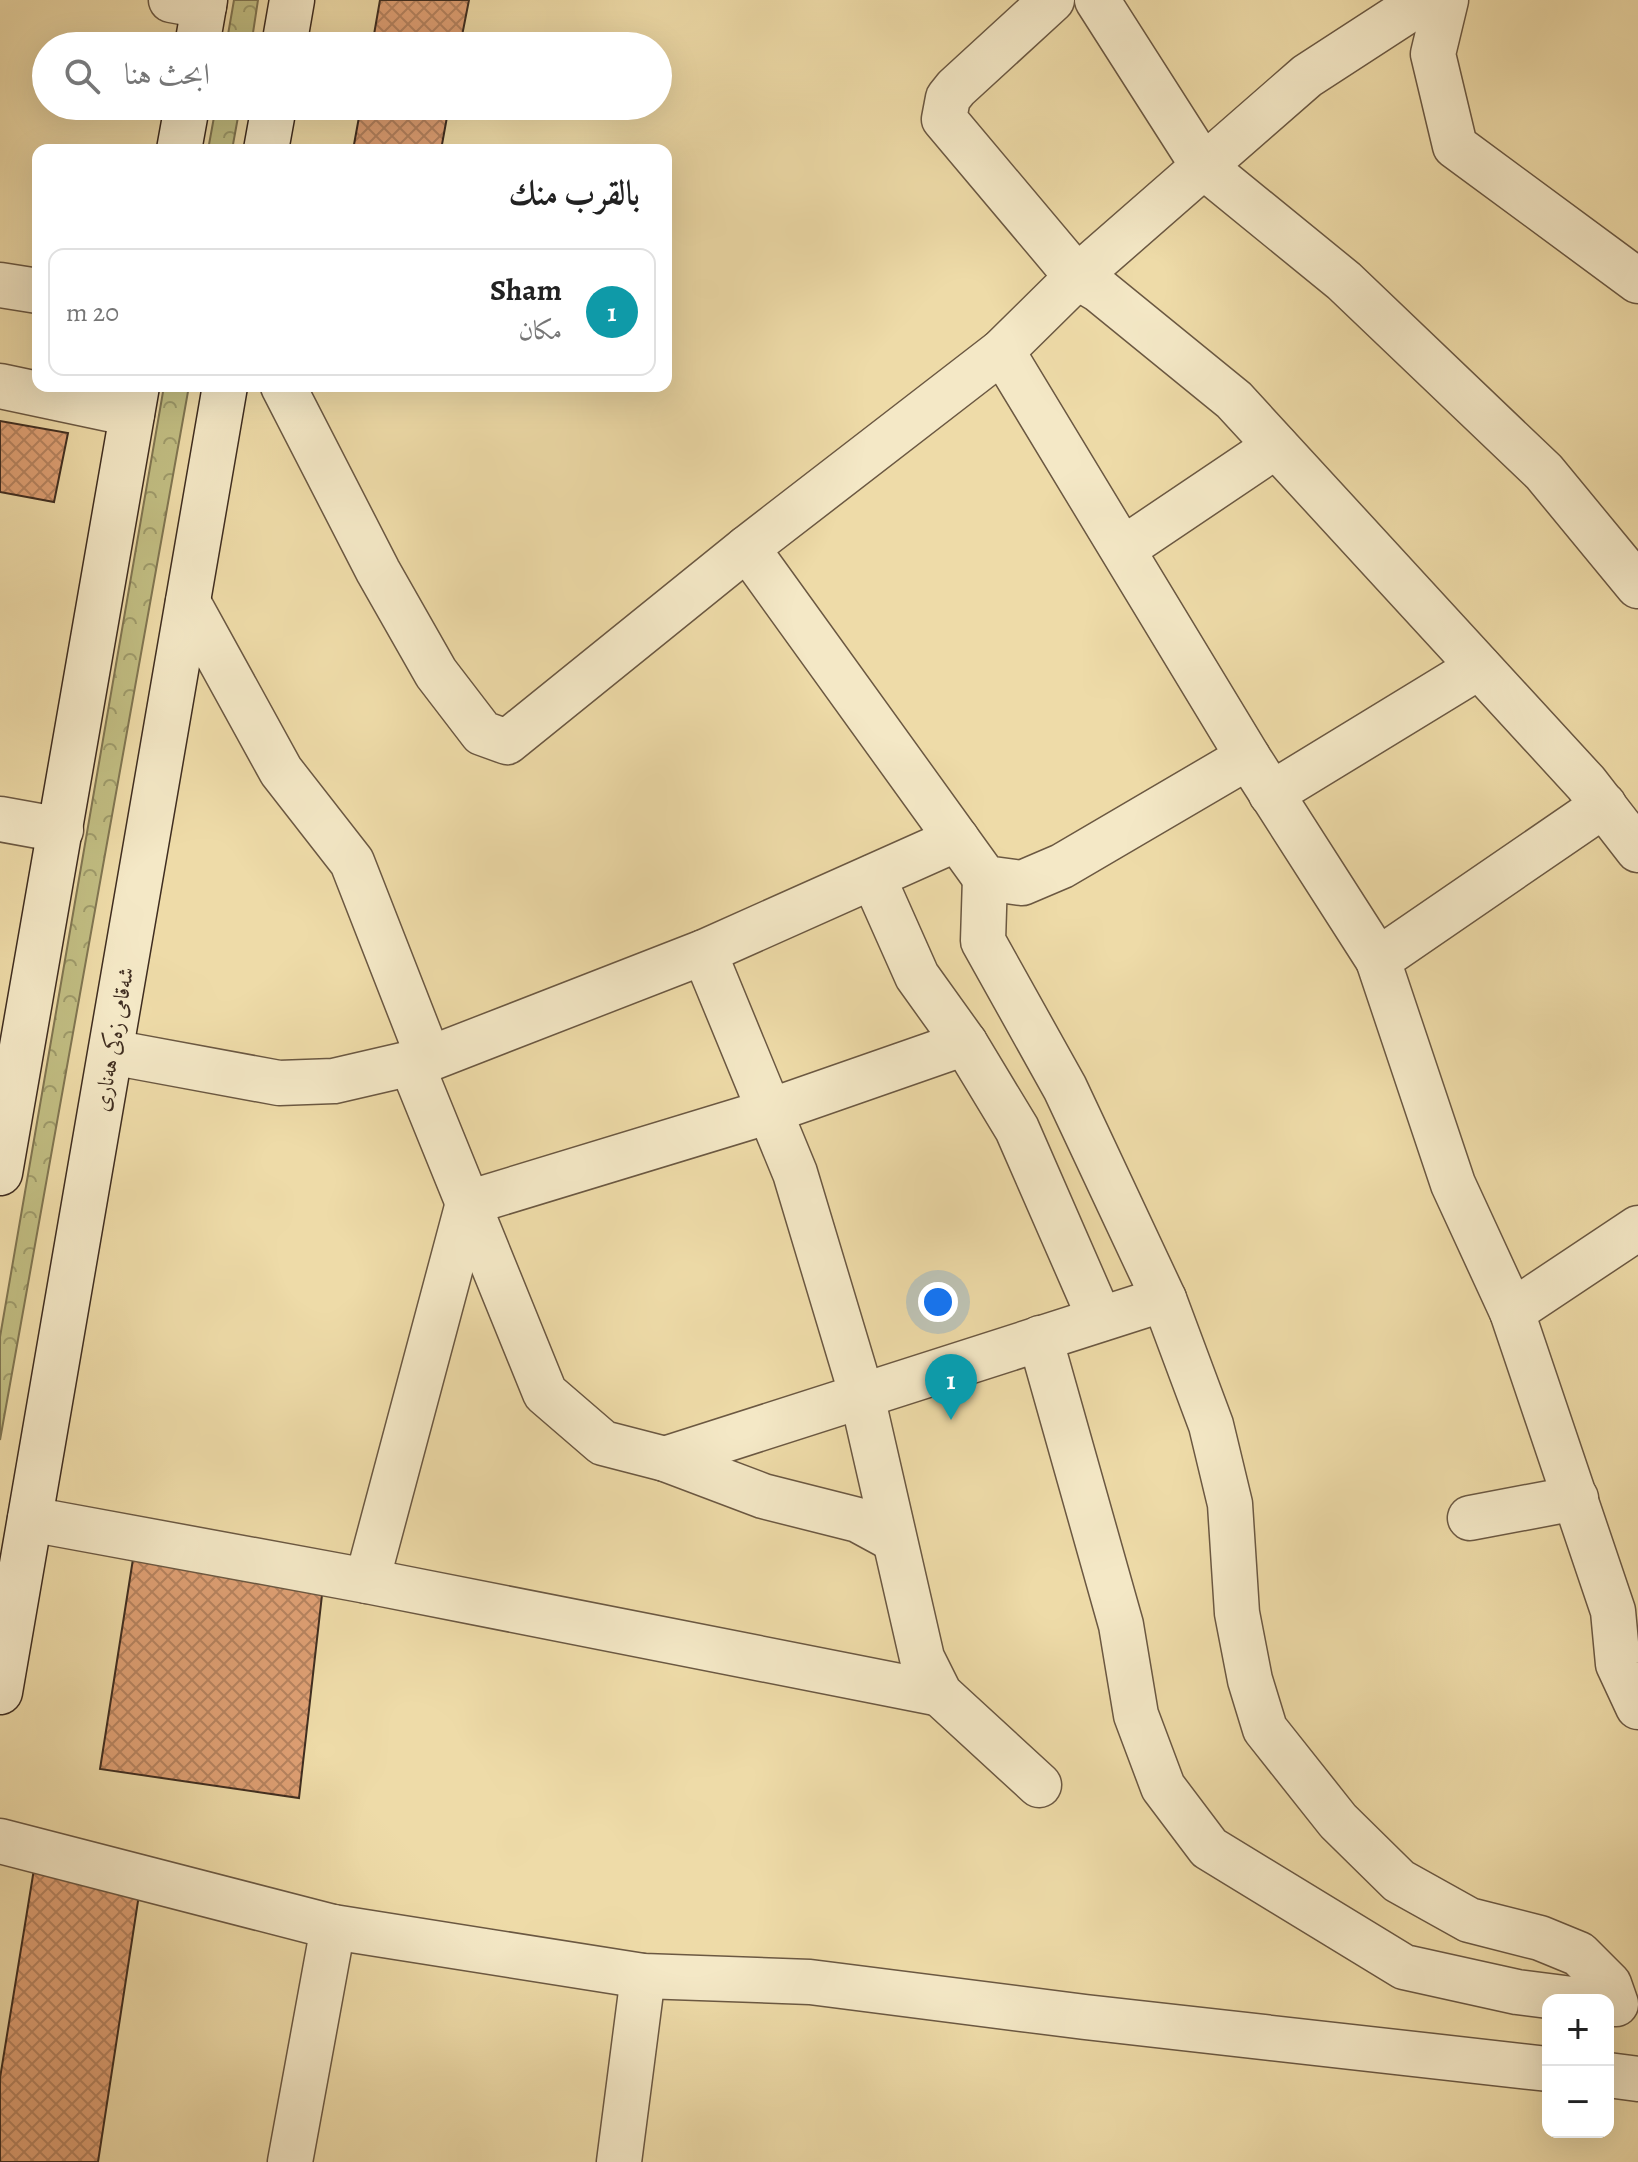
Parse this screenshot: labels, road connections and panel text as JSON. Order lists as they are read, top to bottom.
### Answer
{
  "streets": {
    "street": ["شەقامی زەکی هەناری"]
  },
  "page": {
    "search": "ابحث هنا",
    "heading": "بالقرب منك",
    "list": [
      {
        "mark": "1",
        "name": "Sham",
        "note": "مكان",
        "value": "20 m"
      }
    ],
    "pins": "1",
    "map_buttons": ["+", "−"]
  }
}
